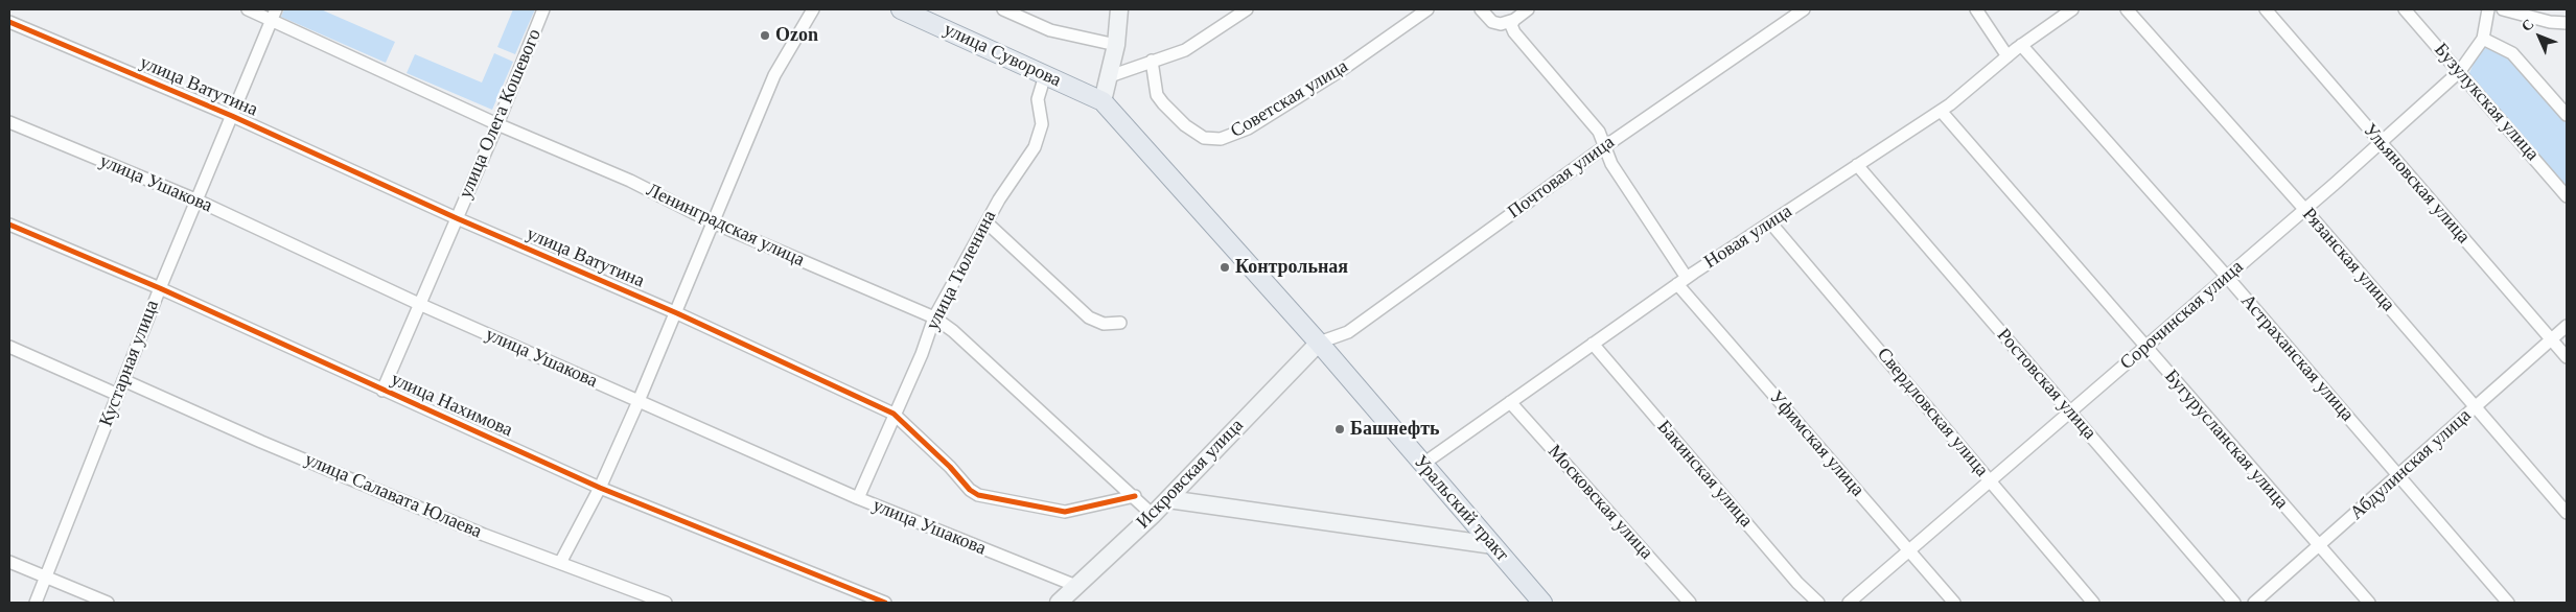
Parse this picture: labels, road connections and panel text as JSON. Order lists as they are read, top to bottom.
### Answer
{
  "streets": {
    "main road": ["улица Суворова", "Искровская улица", "Уральский тракт"],
    "street": [
      "улица Ватутина",
      "Советская улица",
      "Бузулукская улица",
      "улица Олега Кошевого",
      "Почтовая улица",
      "улица Ушакова",
      "Ульяновская улица",
      "Ленинградская улица",
      "Новая улица",
      "Рязанская улица",
      "улица Тюленина",
      "Сорочинская улица",
      "Астраханская улица",
      "Кустарная улица",
      "Ростовская улица",
      "улица Нахимова",
      "Свердловская улица",
      "Бугурусланская улица",
      "Уфимская улица",
      "Абдулинская улица",
      "Бакинская улица",
      "улица Салавата Юлаева",
      "Московская улица"
    ]
  },
  "crossings": [
    ["улица Суворова", "улица Тюленина"],
    ["улица Суворова", "Уральский тракт"],
    ["улица Ватутина", "улица Олега Кошевого"],
    ["улица Ватутина", "Ленинградская улица"],
    ["улица Ватутина", "улица Тюленина"],
    ["улица Ватутина", "Кустарная улица"],
    ["Бузулукская улица", "Сорочинская улица"],
    ["улица Олега Кошевого", "улица Ушакова"],
    ["улица Олега Кошевого", "Ленинградская улица"],
    ["улица Олега Кошевого", "улица Нахимова"],
    ["Почтовая улица", "Уфимская улица"],
    ["Почтовая улица", "Искровская улица"],
    ["Почтовая улица", "Уральский тракт"],
    ["улица Ушакова", "улица Тюленина"],
    ["улица Ушакова", "Кустарная улица"],
    ["улица Ушакова", "Искровская улица"],
    ["Ульяновская улица", "Сорочинская улица"],
    ["Ульяновская улица", "Абдулинская улица"],
    ["Ленинградская улица", "улица Тюленина"],
    ["Ленинградская улица", "Кустарная улица"],
    ["Ленинградская улица", "Искровская улица"],
    ["Новая улица", "Астраханская улица"],
    ["Новая улица", "Ростовская улица"],
    ["Новая улица", "Свердловская улица"],
    ["Новая улица", "Бугурусланская улица"],
    ["Новая улица", "Уфимская улица"],
    ["Новая улица", "Бакинская улица"],
    ["Новая улица", "Московская улица"],
    ["Новая улица", "Уральский тракт"],
    ["Рязанская улица", "Сорочинская улица"],
    ["Рязанская улица", "Абдулинская улица"],
    ["Сорочинская улица", "Астраханская улица"],
    ["Сорочинская улица", "Ростовская улица"],
    ["Сорочинская улица", "Свердловская улица"],
    ["Сорочинская улица", "Бугурусланская улица"],
    ["Сорочинская улица", "Уфимская улица"],
    ["Астраханская улица", "Абдулинская улица"],
    ["Кустарная улица", "улица Нахимова"],
    ["Кустарная улица", "улица Салавата Юлаева"],
    ["Бугурусланская улица", "Абдулинская улица"],
    ["Искровская улица", "Уральский тракт"]
  ],
  "places": ["Ozon", "Контрольная", "Башнефть"],
  "north": "top left"
}
